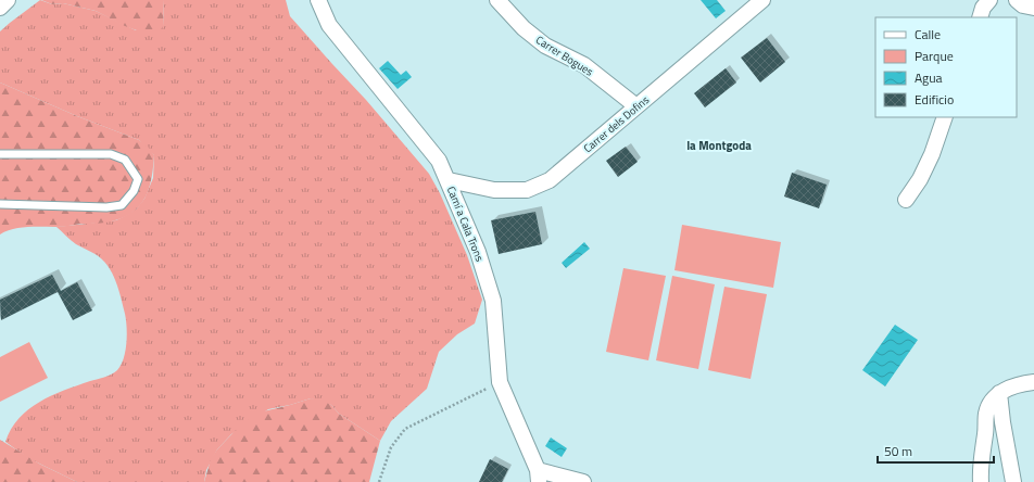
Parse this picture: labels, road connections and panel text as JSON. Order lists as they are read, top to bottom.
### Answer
{
  "streets": {
    "street": ["Carrer Bogues", "Carrer dels Dofins", "Camí a Cala Trons"]
  },
  "crossings": [
    ["Carrer Bogues", "Carrer dels Dofins"],
    ["Carrer dels Dofins", "Camí a Cala Trons"]
  ],
  "districts": ["la Montgoda"],
  "legend": [
    "Calle",
    "Parque",
    "Agua",
    "Edificio"
  ],
  "scale_bar": "50 m"
}
